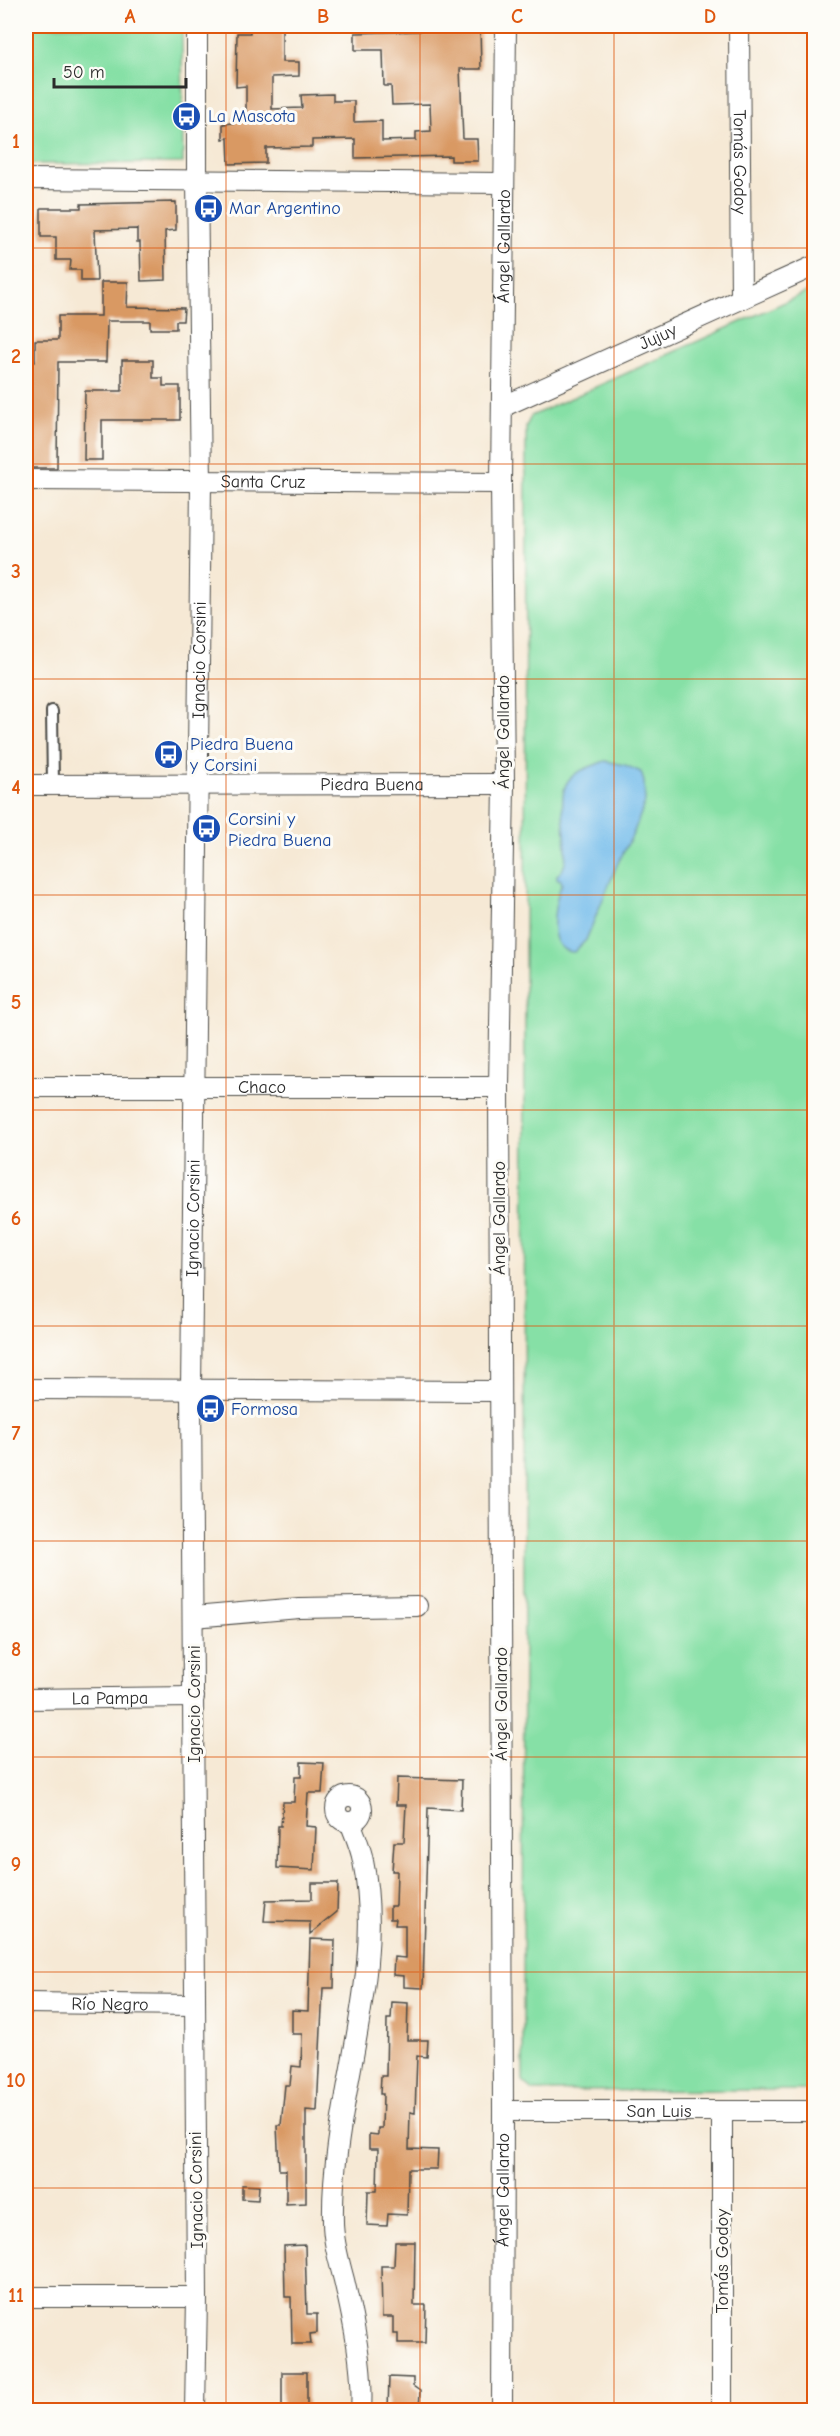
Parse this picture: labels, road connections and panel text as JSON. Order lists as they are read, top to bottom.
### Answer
{
  "streets": {
    "street": [
      "Tomás Godoy",
      "Ángel Gallardo",
      "Jujuy",
      "Santa Cruz",
      "Ignacio Corsini",
      "Piedra Buena",
      "Chaco",
      "La Pampa",
      "Río Negro",
      "San Luis"
    ]
  },
  "crossings": [
    ["Tomás Godoy", "Jujuy"],
    ["Tomás Godoy", "San Luis"],
    ["Ángel Gallardo", "Jujuy"],
    ["Ángel Gallardo", "Santa Cruz"],
    ["Ángel Gallardo", "Piedra Buena"],
    ["Ángel Gallardo", "Chaco"],
    ["Ángel Gallardo", "San Luis"],
    ["Santa Cruz", "Ignacio Corsini"],
    ["Ignacio Corsini", "Piedra Buena"],
    ["Ignacio Corsini", "Chaco"],
    ["Ignacio Corsini", "La Pampa"],
    ["Ignacio Corsini", "Río Negro"]
  ],
  "places": {
    "bus stop": [
      "La Mascota",
      "Mar Argentino",
      "Piedra Buena y Corsini",
      "Corsini y Piedra Buena",
      "Formosa"
    ]
  },
  "scale_bar": "50 m",
  "grid": {
    "columns": [
      "A",
      "B",
      "C",
      "D"
    ],
    "rows": [
      "1",
      "2",
      "3",
      "4",
      "5",
      "6",
      "7",
      "8",
      "9",
      "10",
      "11"
    ]
  }
}
